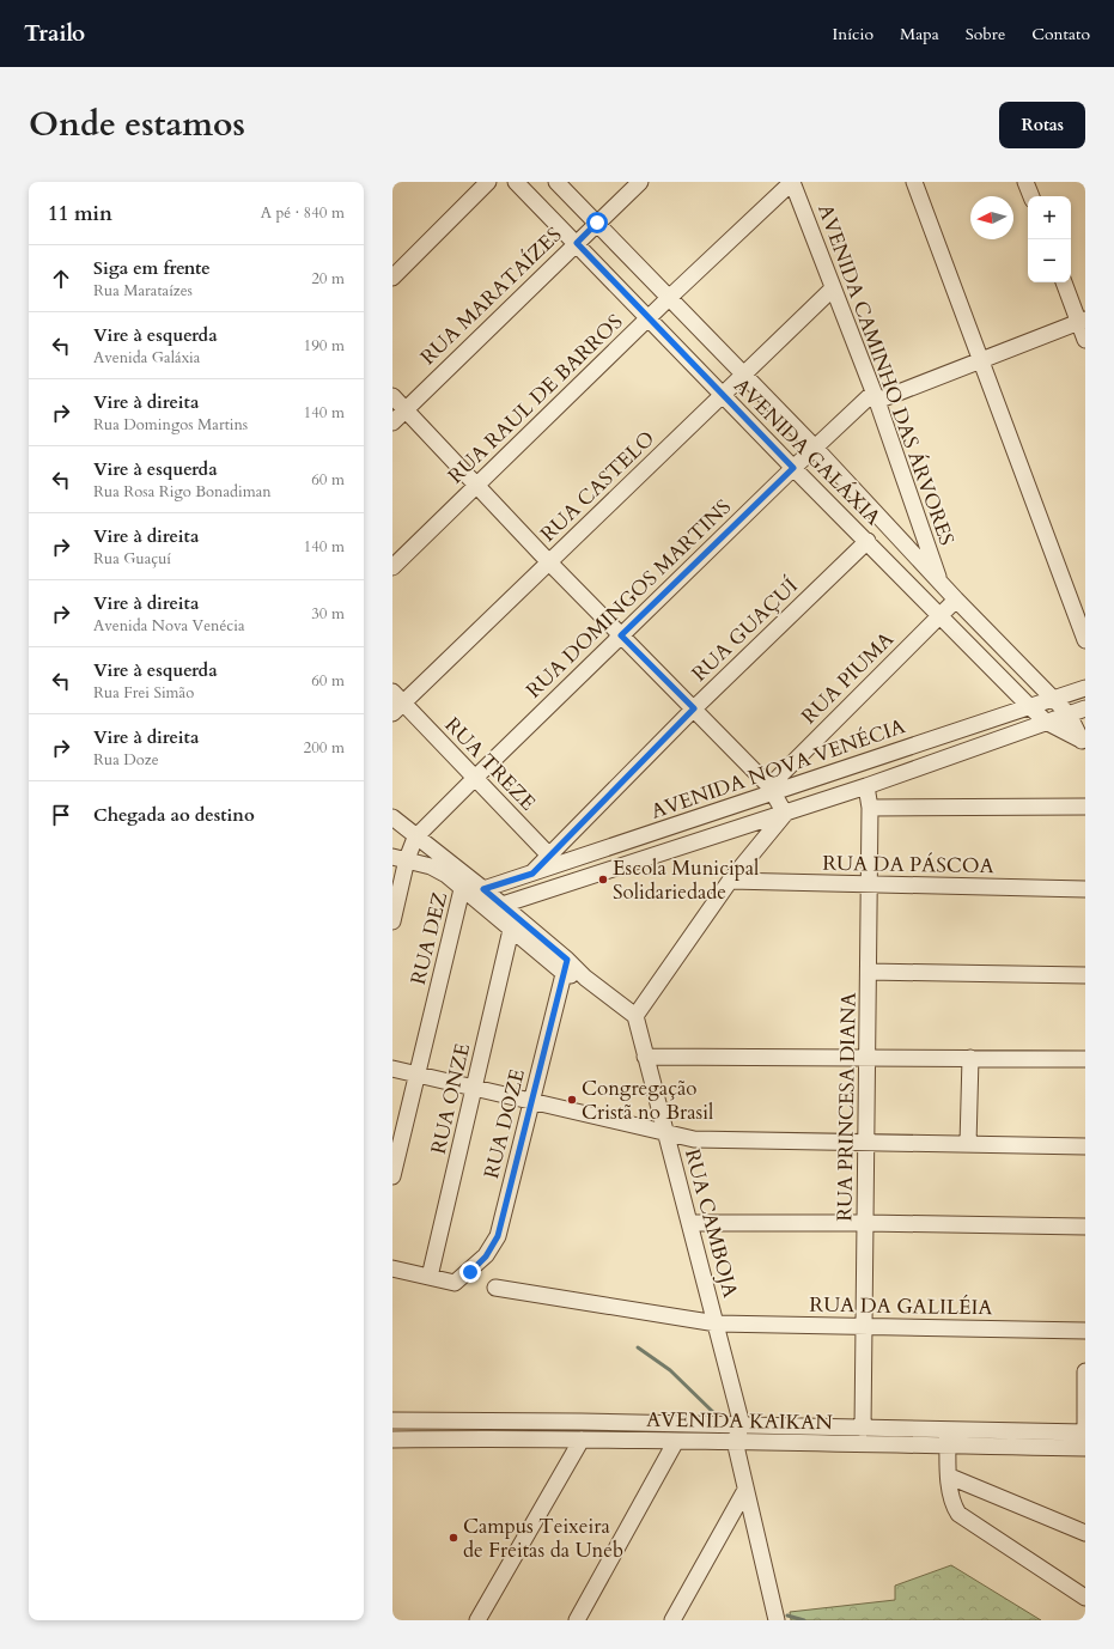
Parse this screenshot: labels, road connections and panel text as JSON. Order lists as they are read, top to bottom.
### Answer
{
  "streets": {
    "street": [
      "RUA MARATAÍZES",
      "AVENIDA CAMINHO DAS ÁRVORES",
      "RUA RAUL DE BARROS",
      "AVENIDA GALÁXIA",
      "RUA CASTELO",
      "RUA DOMINGOS MARTINS",
      "RUA GUAÇUÍ",
      "RUA PIUMA",
      "RUA TREZE",
      "AVENIDA NOVA VENÉCIA",
      "RUA DA PÁSCOA",
      "RUA DEZ",
      "RUA ONZE",
      "RUA PRINCESA DIANA",
      "RUA DOZE",
      "RUA CAMBOJA",
      "RUA DA GALILÉIA",
      "AVENIDA KAIKAN"
    ]
  },
  "crossings": [
    ["RUA MARATAÍZES", "AVENIDA GALÁXIA"],
    ["AVENIDA CAMINHO DAS ÁRVORES", "RUA RAUL DE BARROS"],
    ["AVENIDA CAMINHO DAS ÁRVORES", "AVENIDA GALÁXIA"],
    ["AVENIDA CAMINHO DAS ÁRVORES", "RUA CASTELO"],
    ["AVENIDA CAMINHO DAS ÁRVORES", "RUA DOMINGOS MARTINS"],
    ["RUA RAUL DE BARROS", "AVENIDA GALÁXIA"],
    ["AVENIDA GALÁXIA", "RUA CASTELO"],
    ["AVENIDA GALÁXIA", "RUA DOMINGOS MARTINS"],
    ["AVENIDA GALÁXIA", "RUA GUAÇUÍ"],
    ["AVENIDA GALÁXIA", "RUA PIUMA"],
    ["AVENIDA GALÁXIA", "AVENIDA NOVA VENÉCIA"],
    ["RUA CASTELO", "RUA TREZE"],
    ["RUA DOMINGOS MARTINS", "RUA TREZE"],
    ["RUA GUAÇUÍ", "RUA TREZE"],
    ["RUA GUAÇUÍ", "AVENIDA NOVA VENÉCIA"],
    ["RUA PIUMA", "AVENIDA NOVA VENÉCIA"],
    ["RUA TREZE", "AVENIDA NOVA VENÉCIA"],
    ["RUA DA PÁSCOA", "RUA PRINCESA DIANA"],
    ["RUA ONZE", "RUA DOZE"],
    ["RUA PRINCESA DIANA", "RUA DA GALILÉIA"],
    ["RUA PRINCESA DIANA", "AVENIDA KAIKAN"],
    ["RUA CAMBOJA", "RUA DA GALILÉIA"],
    ["RUA CAMBOJA", "AVENIDA KAIKAN"]
  ],
  "places": ["Escola Municipal Solidariedade", "Congregação Cristã no Brasil", "Campus Teixeira de Freitas da Uneb"],
  "north": "left",
  "page": {
    "header": "Trailo",
    "nav": [
      "Início",
      "Mapa",
      "Sobre",
      "Contato"
    ],
    "title": "Onde estamos",
    "buttons": "Rotas",
    "heading": ["11 min", "A pé · 840 m"],
    "map_buttons": ["+", "−"],
    "list": [
      ["Siga em frente", "Rua Marataízes", "20 m"],
      ["Vire à esquerda", "Avenida Galáxia", "190 m"],
      ["Vire à direita", "Rua Domingos Martins", "140 m"],
      ["Vire à esquerda", "Rua Rosa Rigo Bonadiman", "60 m"],
      ["Vire à direita", "Rua Guaçuí", "140 m"],
      ["Vire à direita", "Avenida Nova Venécia", "30 m"],
      ["Vire à esquerda", "Rua Frei Simão", "60 m"],
      ["Vire à direita", "Rua Doze", "200 m"],
      "Chegada ao destino"
    ]
  }
}
